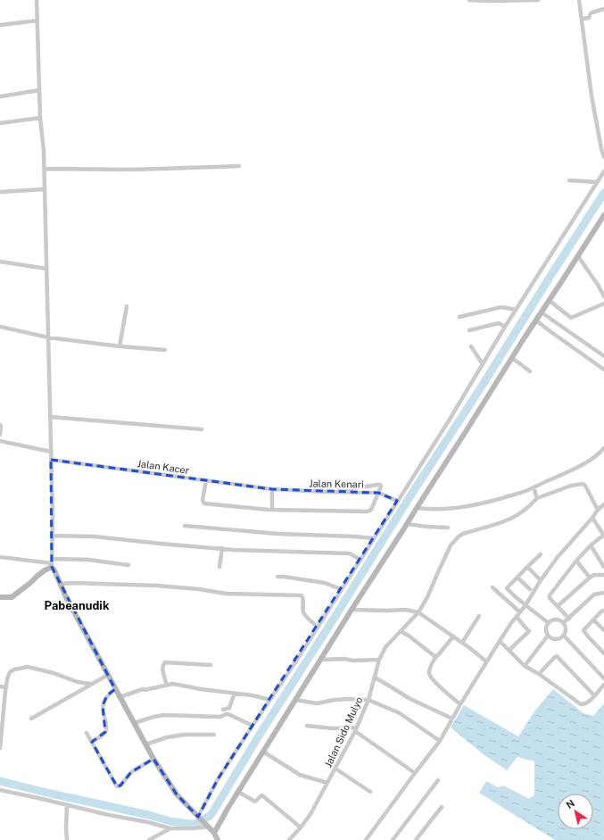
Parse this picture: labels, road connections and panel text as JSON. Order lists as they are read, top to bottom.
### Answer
{
  "streets": {
    "street": ["Jalan Kacer", "Jalan Kenari", "Jalan Sido Mulyo"]
  },
  "crossings": [
    ["Jalan Kacer", "Jalan Kenari"]
  ],
  "districts": ["Pabeanudik"],
  "north": "top left"
}
